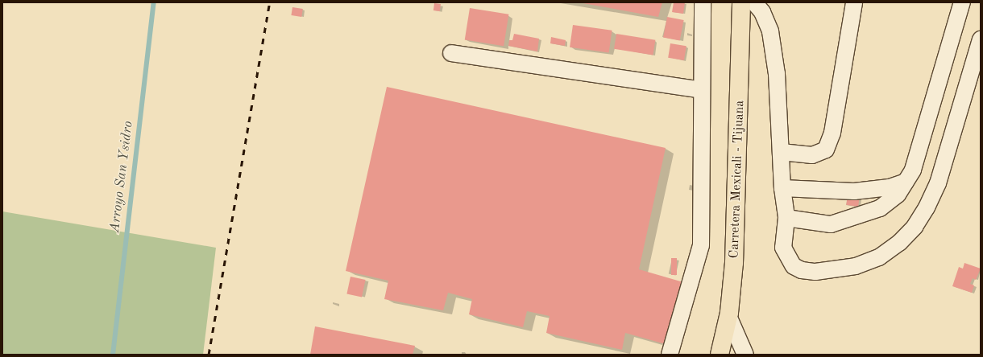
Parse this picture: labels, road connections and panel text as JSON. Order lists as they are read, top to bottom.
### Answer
{
  "streets": {
    "main road": ["Carretera Mexicali - Tijuana"]
  },
  "water": ["Arroyo San Ysidro"]
}
